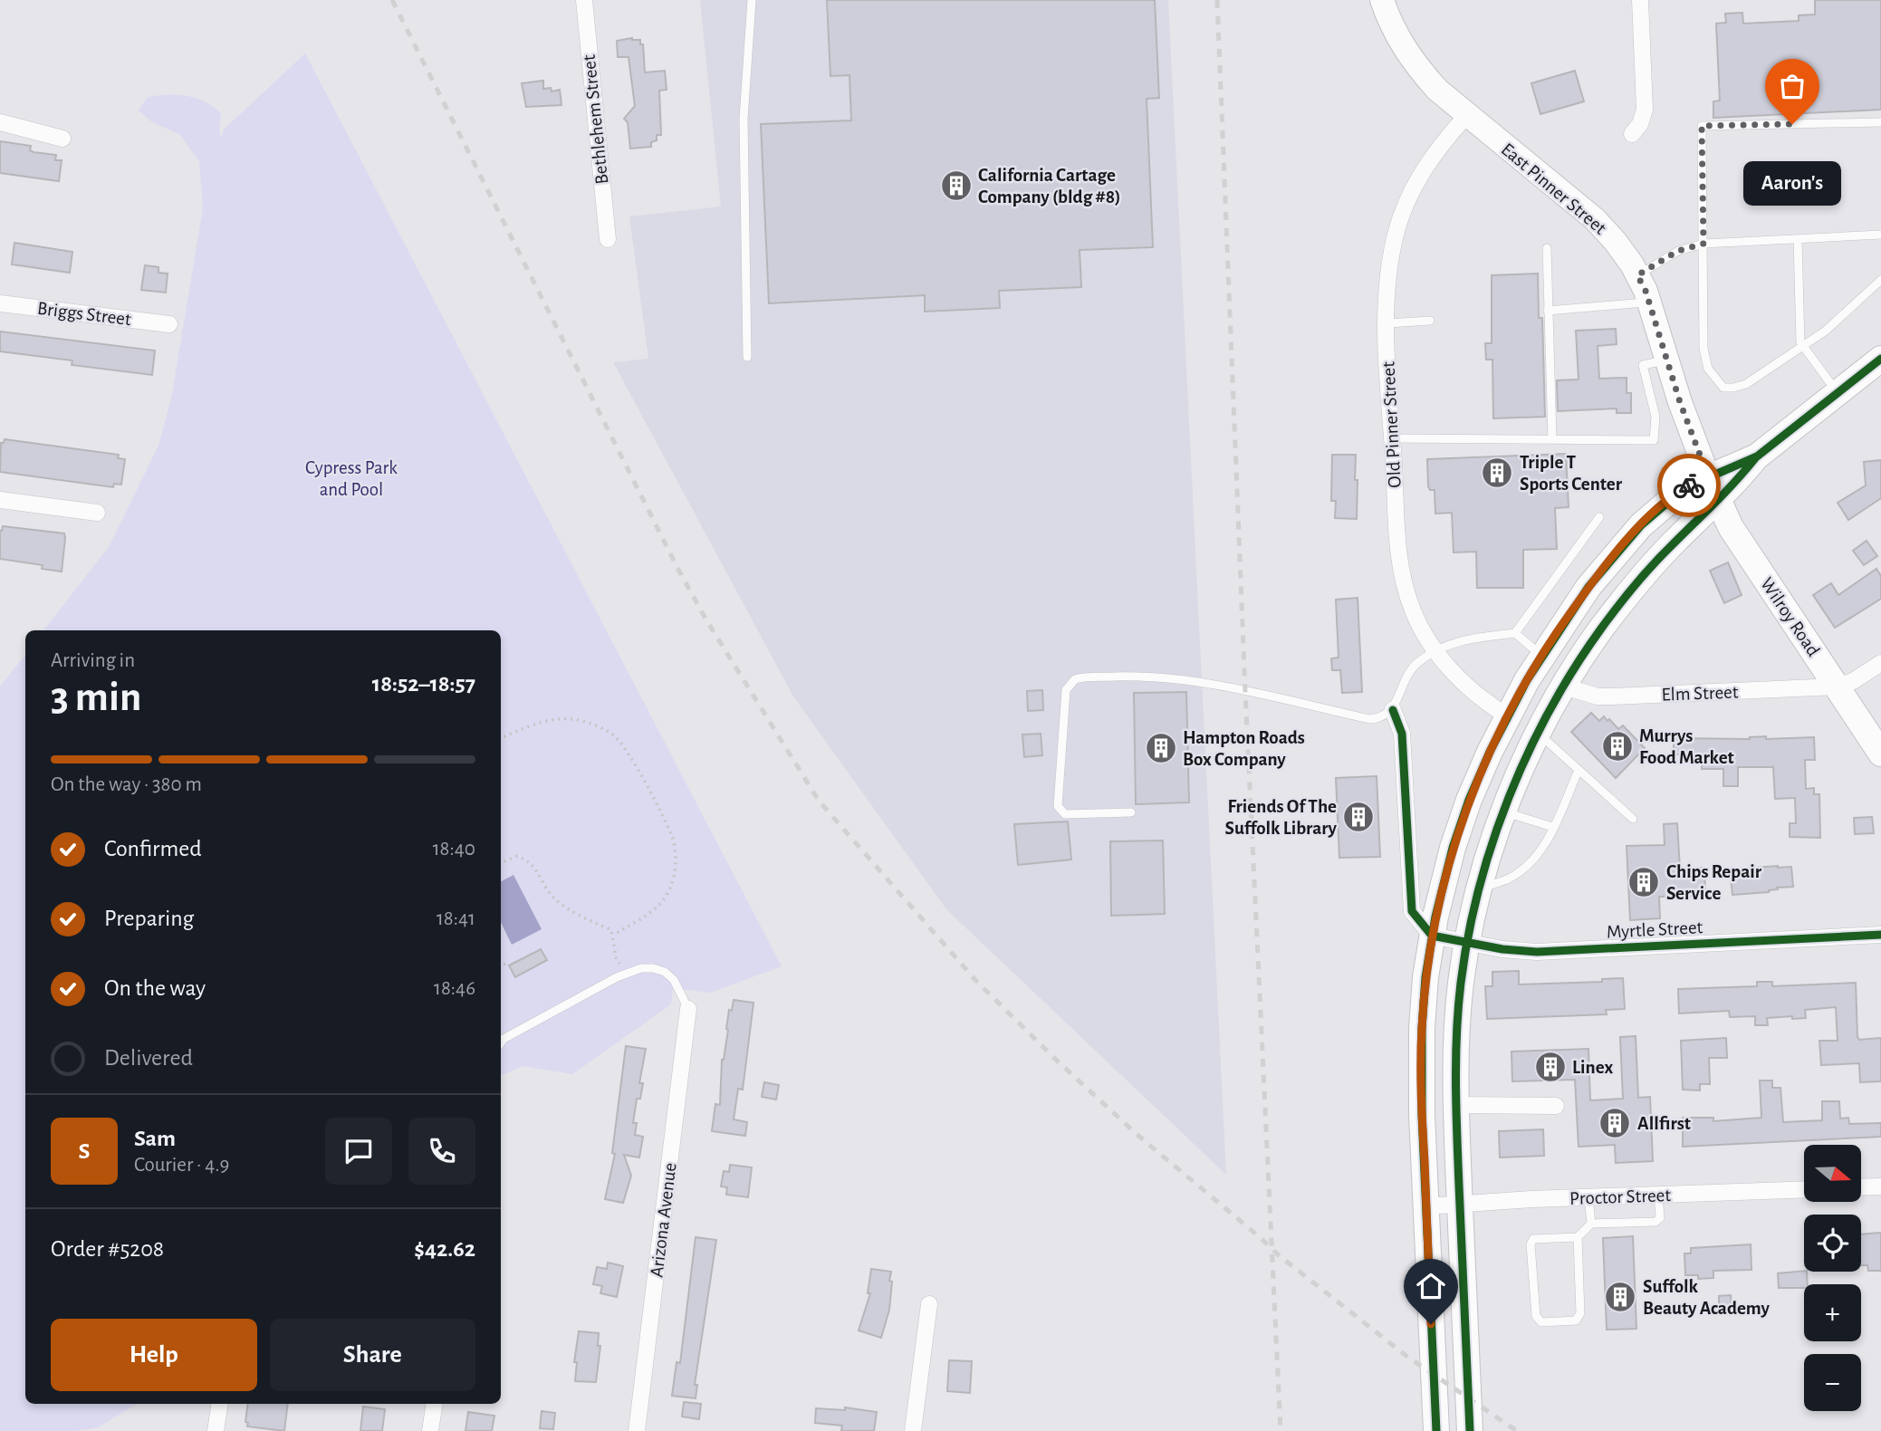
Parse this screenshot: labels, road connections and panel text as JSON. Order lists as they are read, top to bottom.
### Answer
{
  "streets": {
    "main road": ["East Pinner Street", "Wilroy Road"],
    "street": [
      "Bethlehem Street",
      "Briggs Street",
      "Old Pinner Street",
      "Elm Street",
      "Myrtle Street",
      "Proctor Street",
      "Arizona Avenue"
    ]
  },
  "crossings": [
    ["East Pinner Street", "Old Pinner Street"],
    ["East Pinner Street", "Wilroy Road"],
    ["Wilroy Road", "Elm Street"]
  ],
  "parks": ["Cypress Park and Pool"],
  "places": {
    "other": ["Aaron's"],
    "building": [
      "California Cartage Company (bldg #8)",
      "Triple T Sports Center",
      "Murrys Food Market",
      "Hampton Roads Box Company",
      "Friends Of The Suffolk Library",
      "Chips Repair Service",
      "Linex",
      "Allfirst",
      "Suffolk Beauty Academy"
    ]
  },
  "north": "right",
  "page": {
    "bubble": "Aaron's",
    "heading": ["3 min", "Arriving in", "18:52–18:57"],
    "panel": [
      "Sam",
      "Courier · 4.9",
      "Order #5208",
      "$42.62"
    ],
    "bar": "On the way · 380 m",
    "list": [
      ["Confirmed", "18:40"],
      ["Preparing", "18:41"],
      ["On the way", "18:46"],
      "Delivered"
    ],
    "round": "S",
    "map_buttons": ["+", "−"],
    "buttons": ["Help", "Share"]
  }
}
